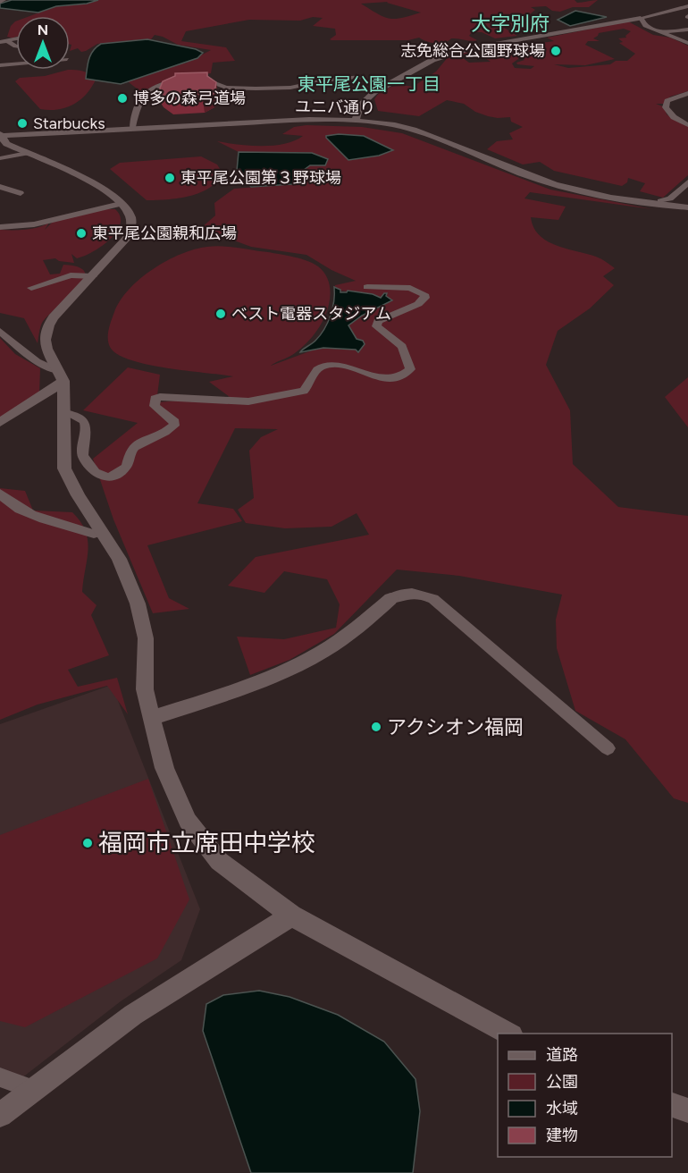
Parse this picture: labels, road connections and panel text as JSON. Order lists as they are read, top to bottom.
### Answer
{
  "streets": {
    "street": ["ユニバ通り"]
  },
  "districts": ["大字別府", "東平尾公園一丁目"],
  "places": [
    "志免総合公園野球場",
    "博多の森弓道場",
    "Starbucks",
    "東平尾公園第３野球場",
    "東平尾公園親和広場",
    "ベスト電器スタジアム",
    "アクシオン福岡",
    "福岡市立席田中学校"
  ],
  "legend": [
    "道路",
    "公園",
    "水域",
    "建物"
  ],
  "north": "top"
}
